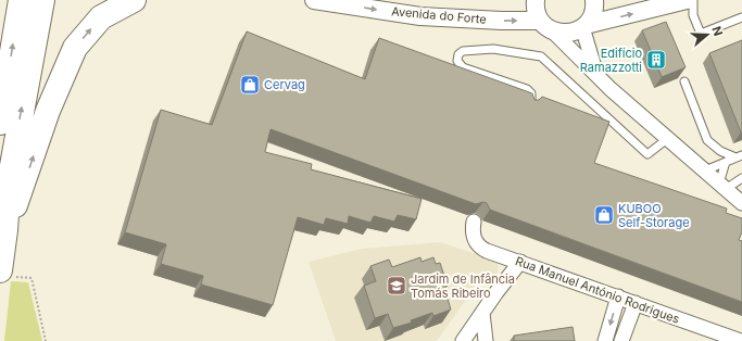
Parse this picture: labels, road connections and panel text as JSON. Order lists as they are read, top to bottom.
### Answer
{
  "streets": {
    "street": ["Avenida do Forte", "Rua Manuel António Rodrigues"]
  },
  "one_way": ["Avenida do Forte"],
  "places": {
    "building": ["Edifício Ramazzotti"],
    "shop": ["Cervag", "KUBOO Self-Storage"],
    "school or university": ["Jardim de Infância Tomás Ribeiro"]
  },
  "north": "right"
}
